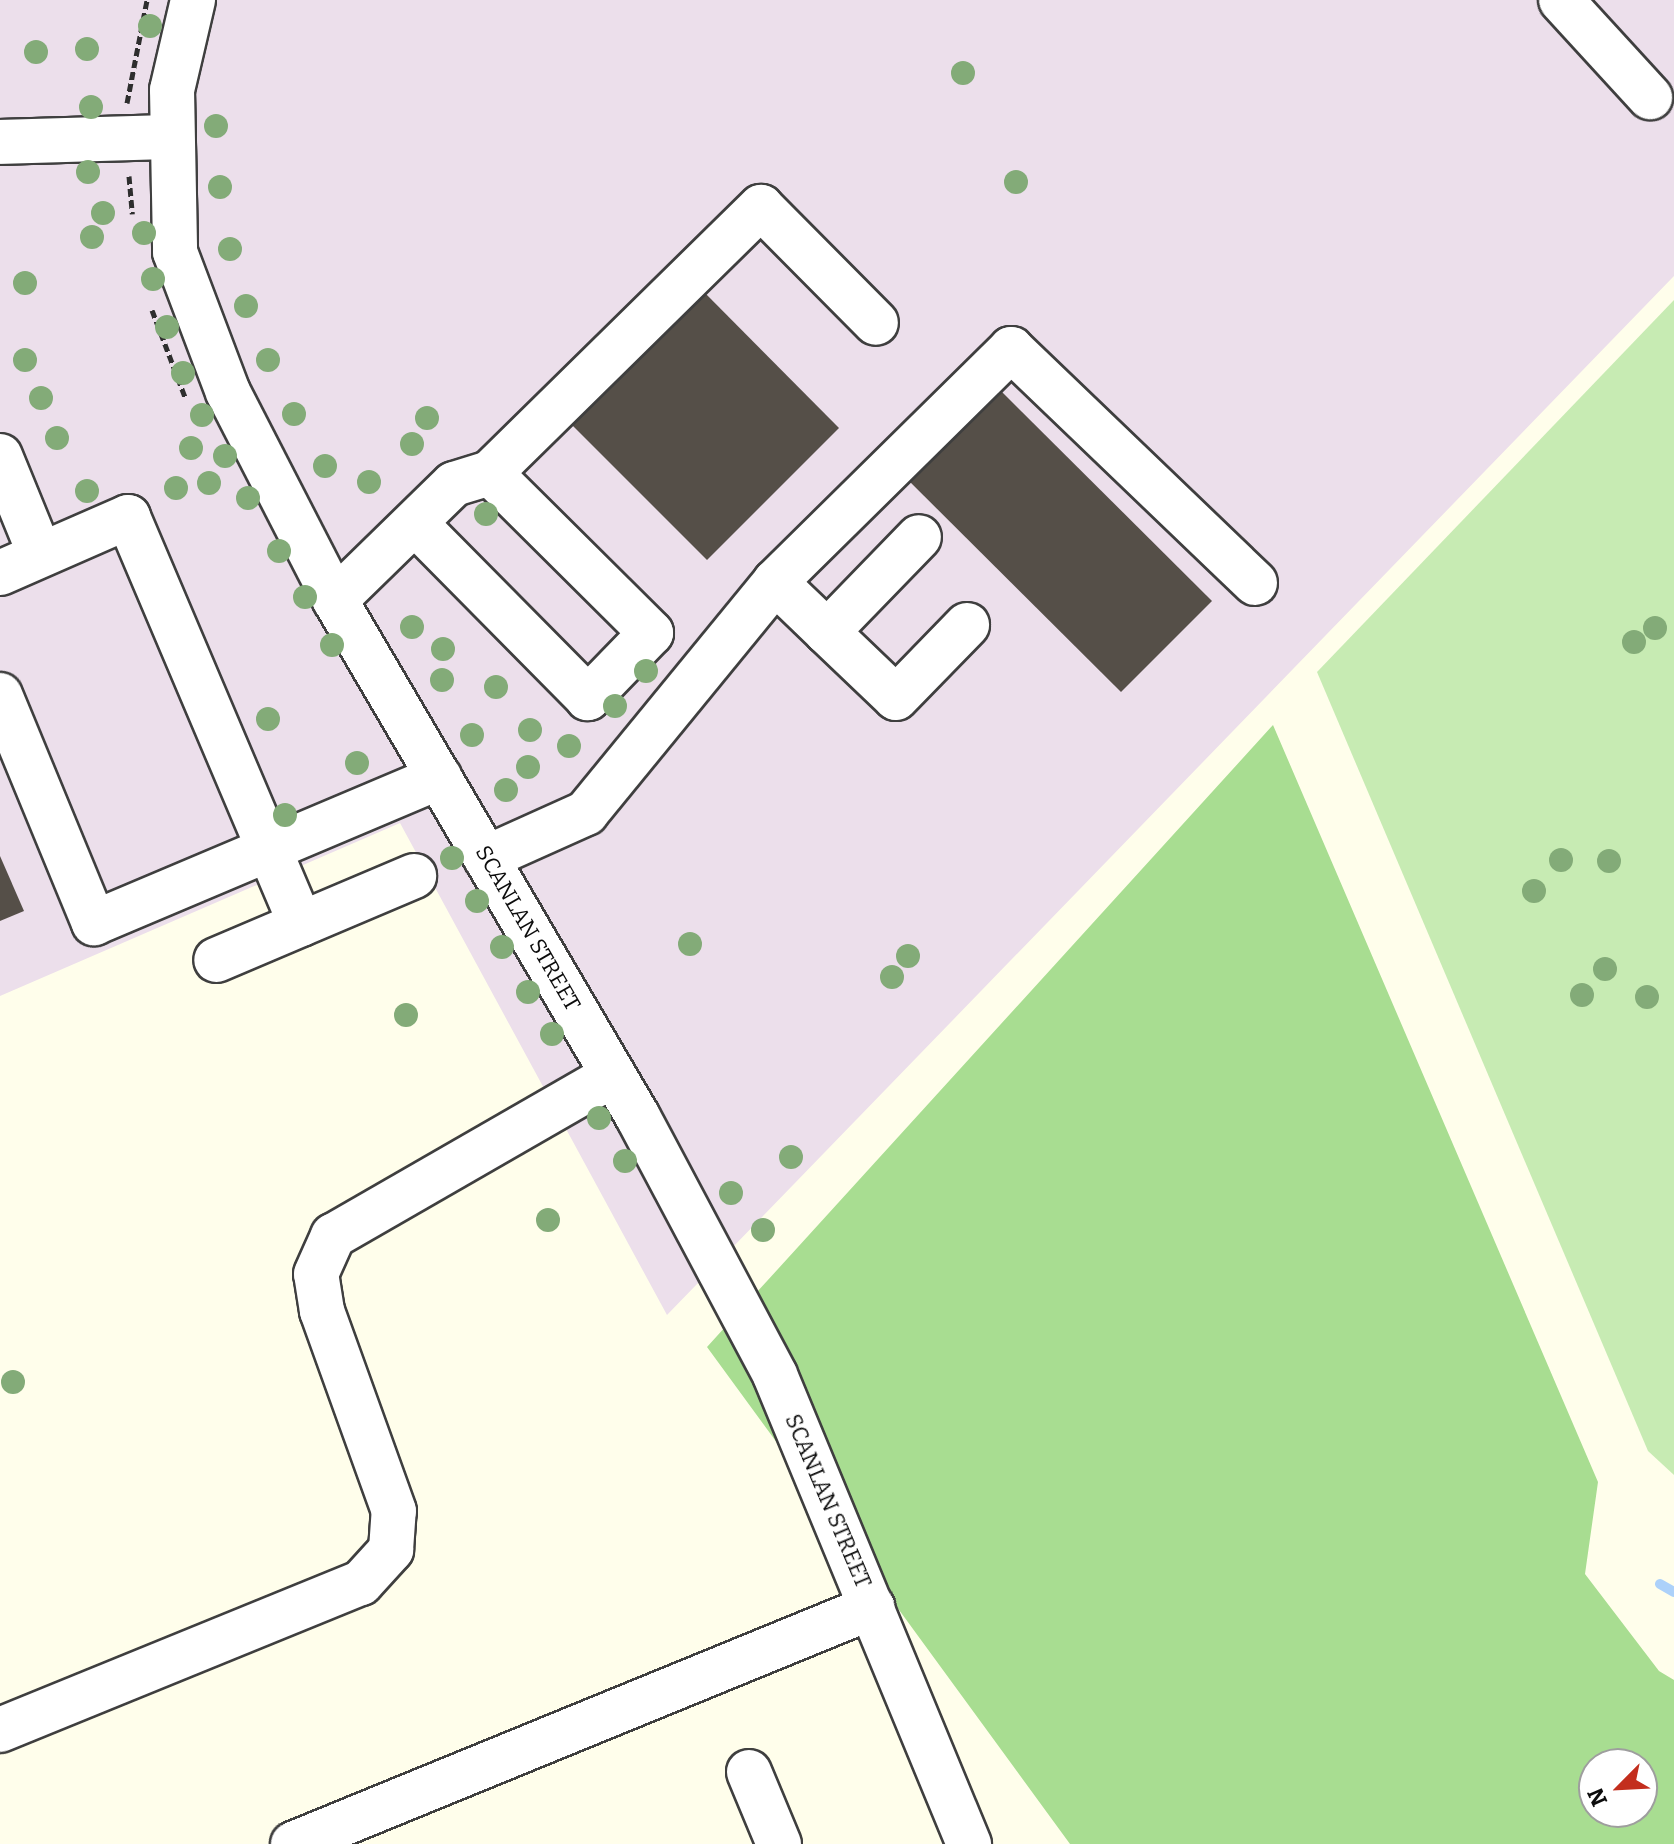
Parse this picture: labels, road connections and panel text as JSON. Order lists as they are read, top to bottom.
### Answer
{
  "streets": {
    "street": ["SCANLAN STREET"]
  },
  "north": "bottom left"
}
